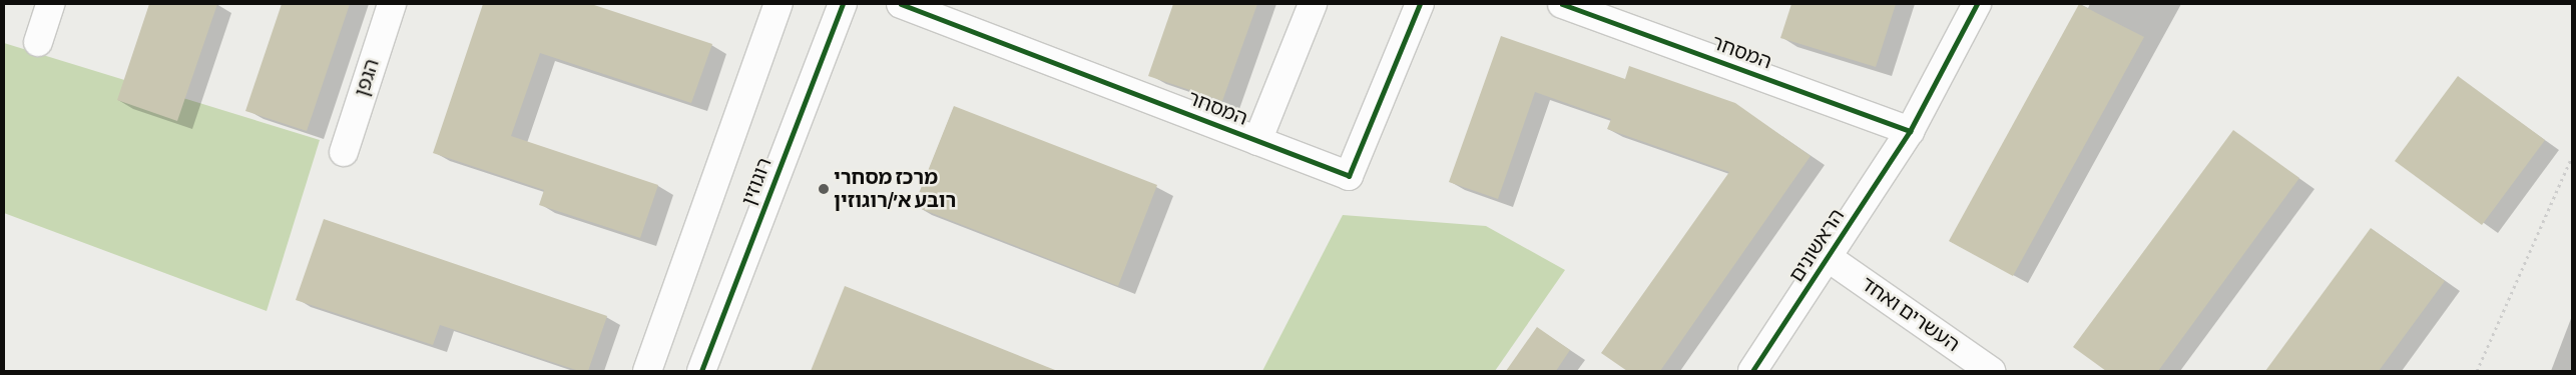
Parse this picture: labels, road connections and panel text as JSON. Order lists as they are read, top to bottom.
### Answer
{
  "streets": {
    "street": [
      "המסחר",
      "הגפן",
      "רוגוזין",
      "הראשונים",
      "העשרים ואחד"
    ]
  },
  "crossings": [
    ["המסחר", "הראשונים"],
    ["הראשונים", "העשרים ואחד"]
  ],
  "places": ["מרכז מסחרי רובע א׳/רוגוזין"]
}
